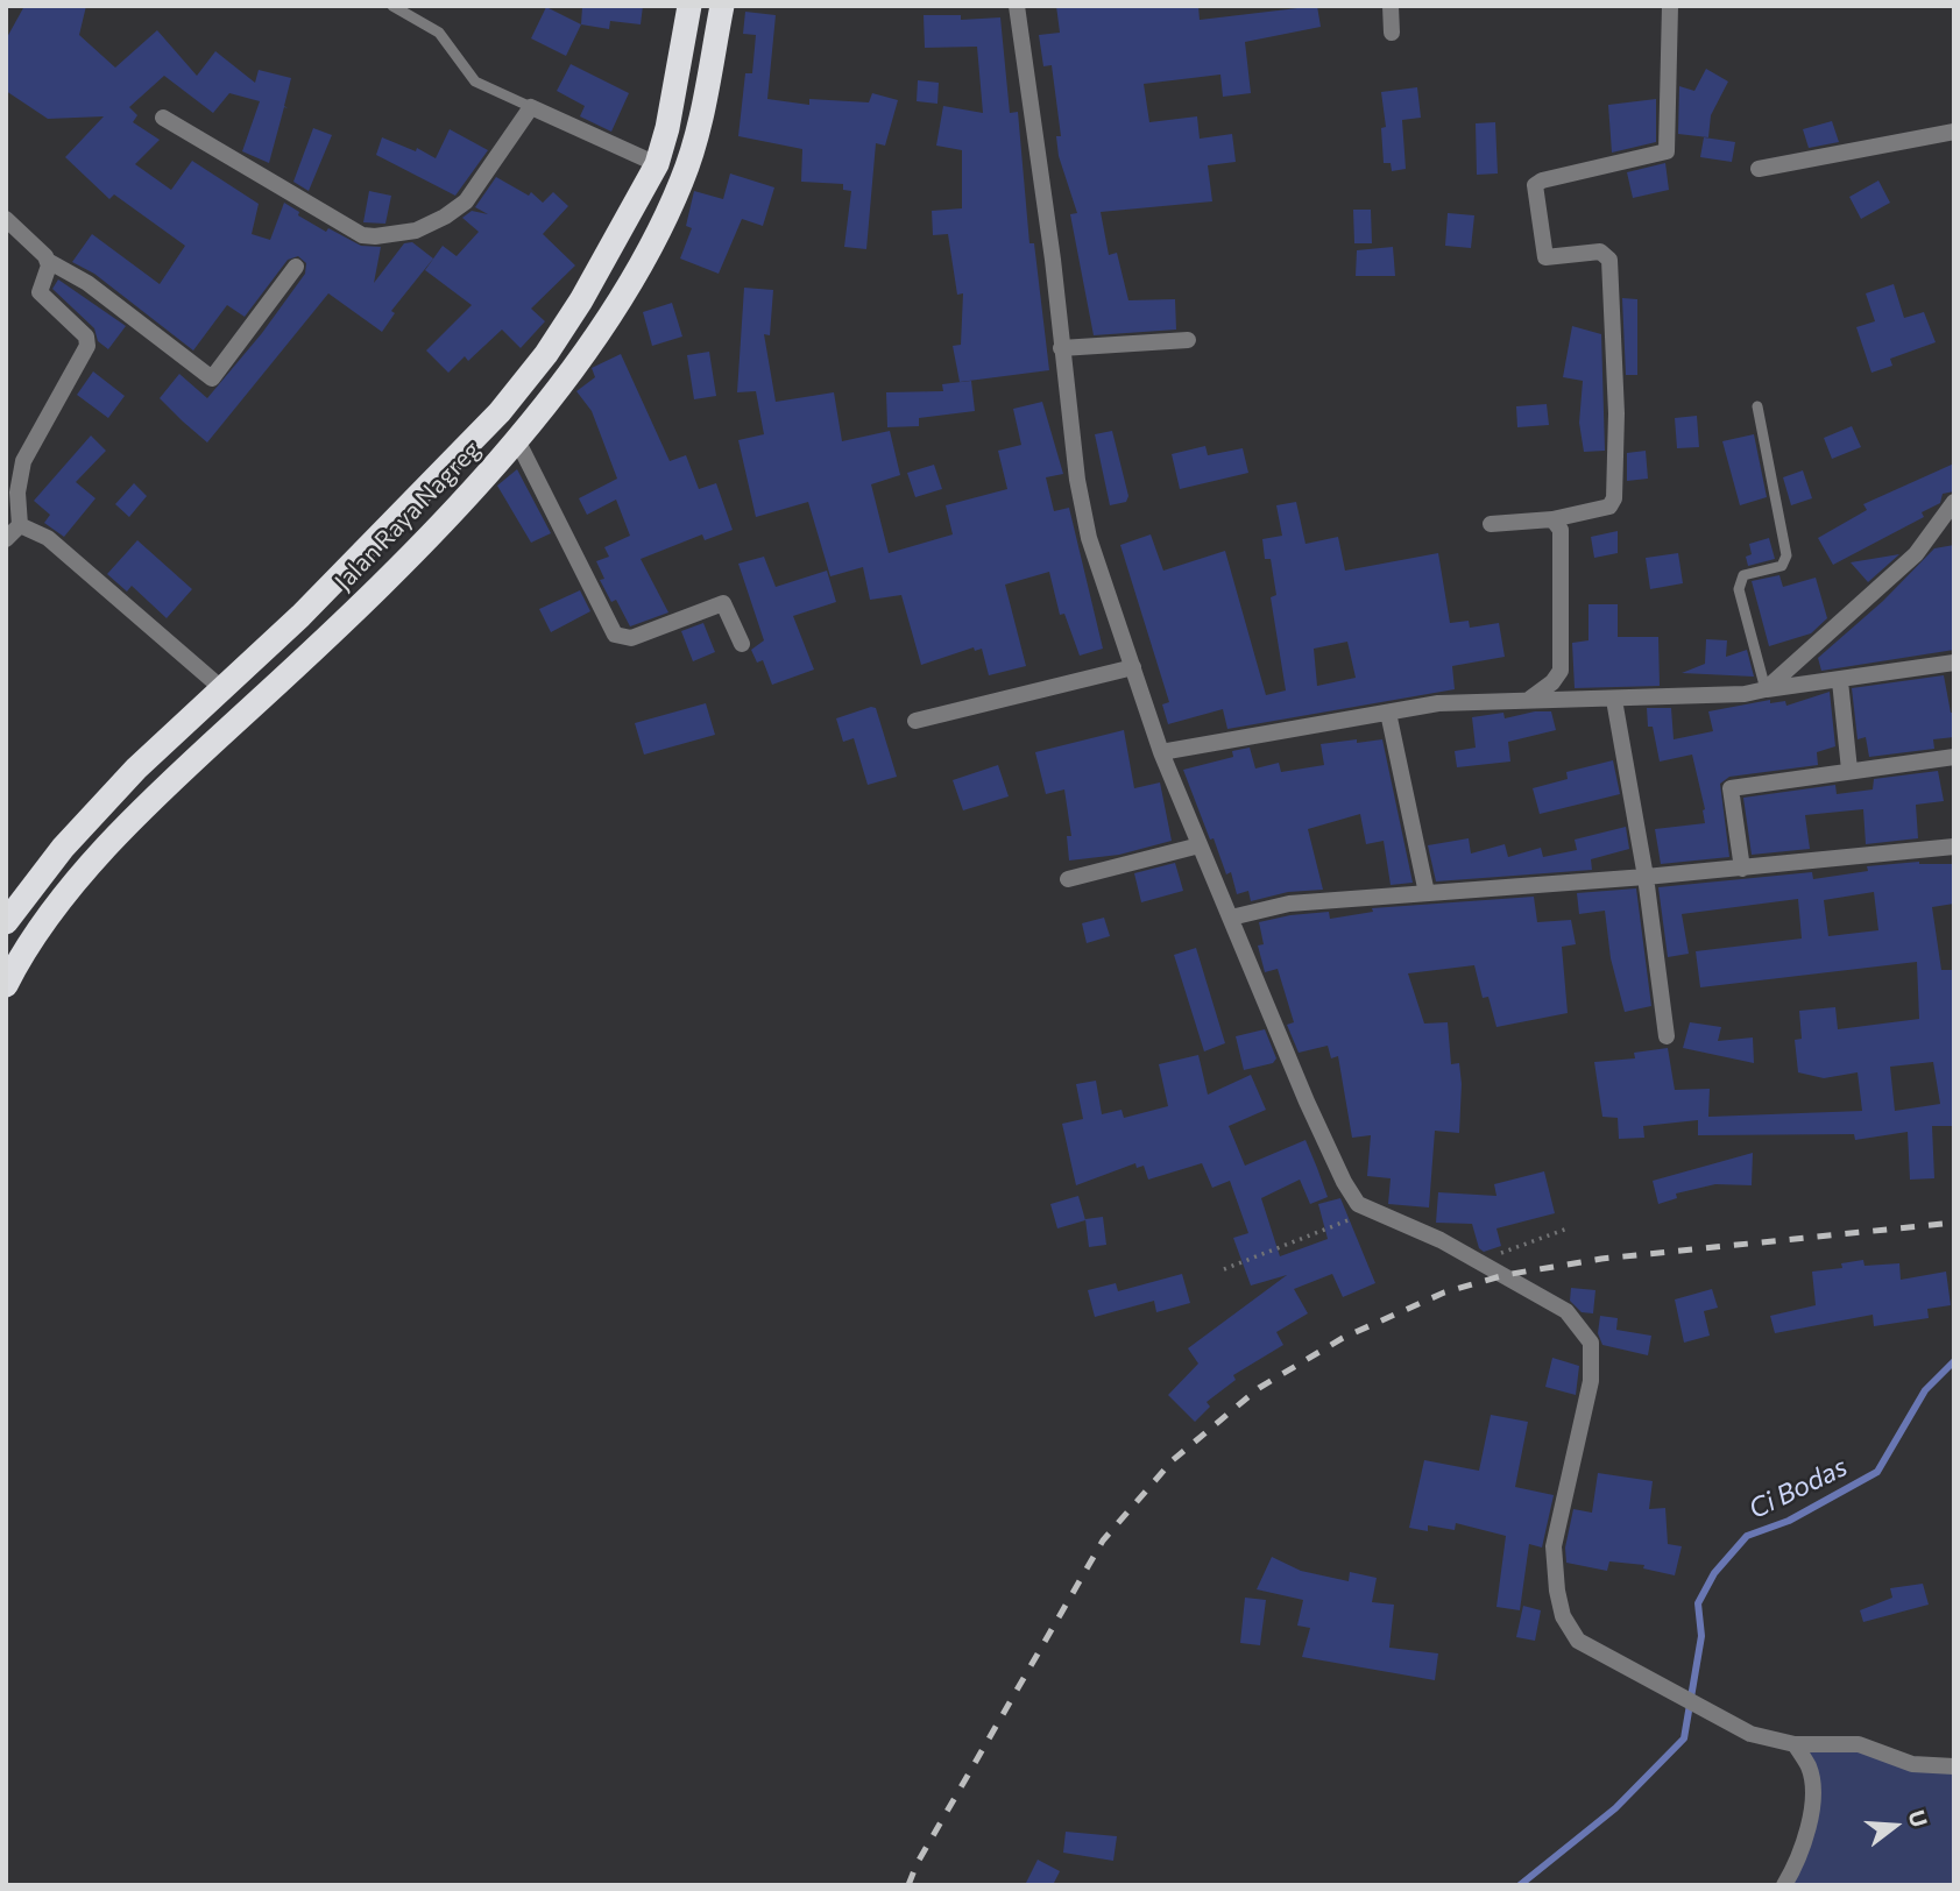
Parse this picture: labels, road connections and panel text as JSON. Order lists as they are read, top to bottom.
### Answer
{
  "streets": {
    "highway": ["Jalan Raya Nagreg"]
  },
  "water": ["Ci Bodas"],
  "north": "right"
}
